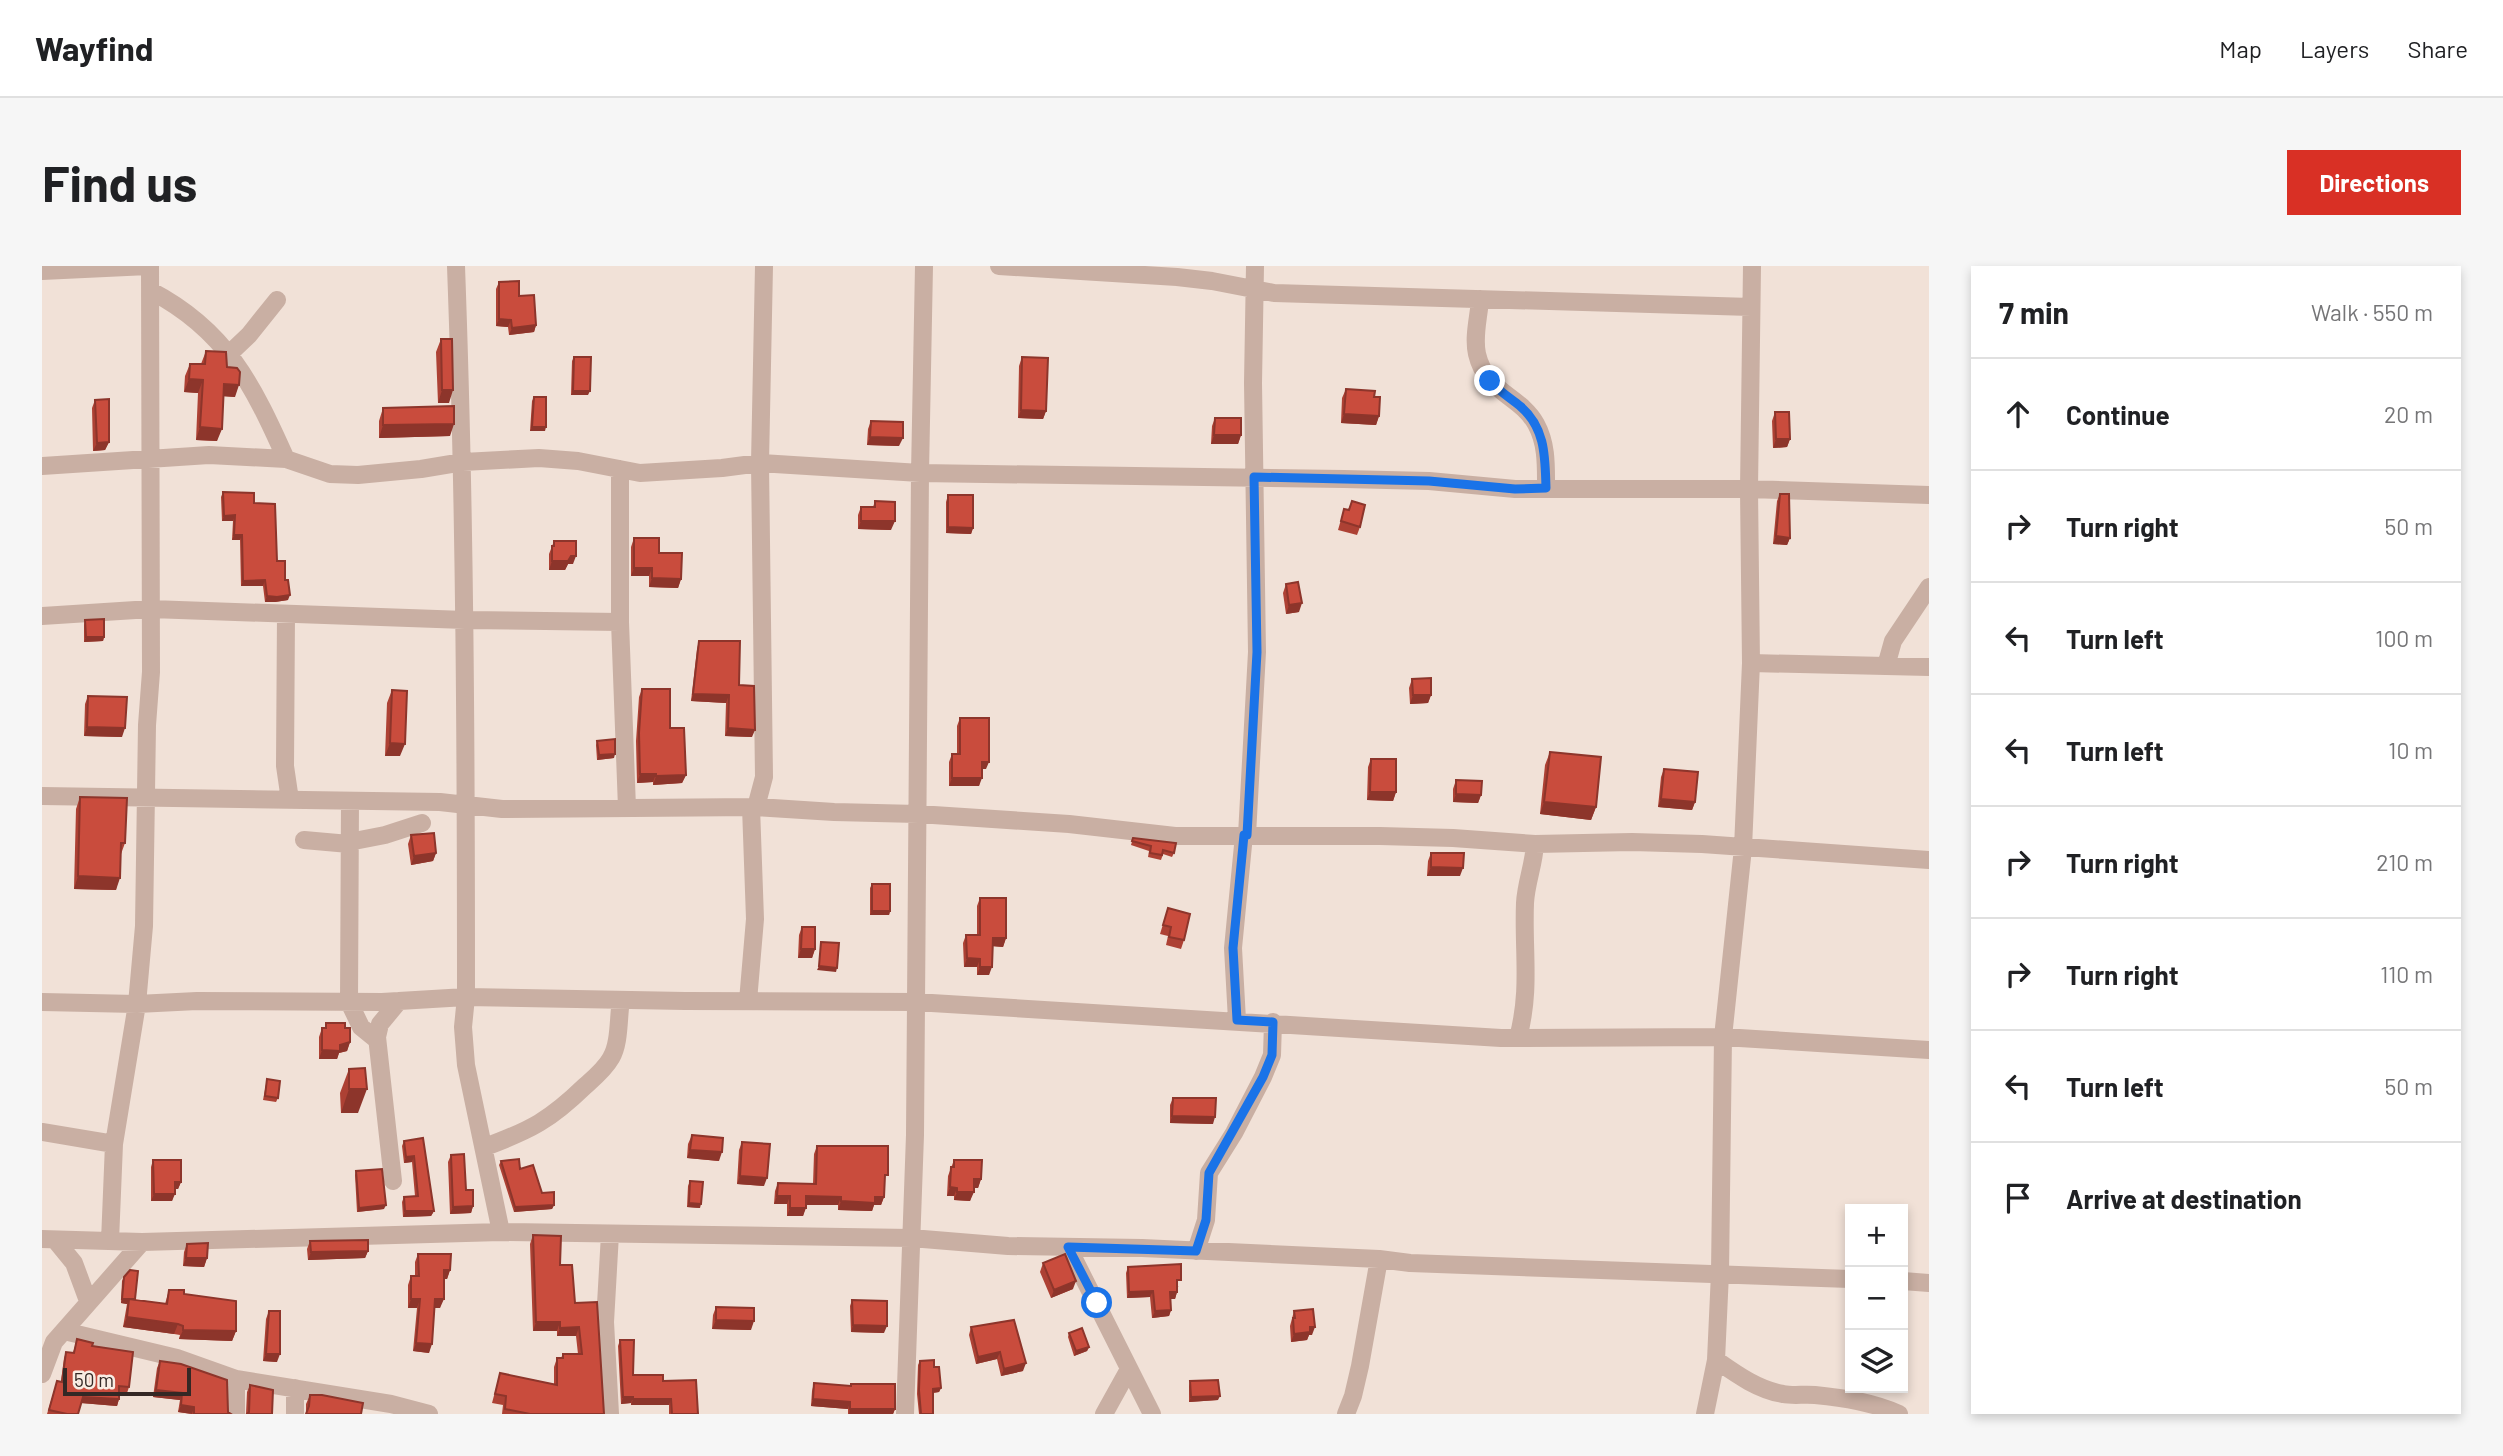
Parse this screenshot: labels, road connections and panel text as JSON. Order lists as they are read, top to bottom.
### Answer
{
  "scale_bar": "50 m",
  "page": {
    "header": "Wayfind",
    "nav": ["Map", "Layers", "Share"],
    "buttons": "Directions",
    "title": "Find us",
    "heading": ["7 min", "Walk · 550 m"],
    "list": [
      ["Continue", "20 m"],
      ["Turn right", "50 m"],
      ["Turn left", "100 m"],
      ["Turn left", "10 m"],
      ["Turn right", "210 m"],
      ["Turn right", "110 m"],
      ["Turn left", "50 m"],
      "Arrive at destination"
    ],
    "map_buttons": ["+", "−"],
    "scale": "50 m"
  }
}
